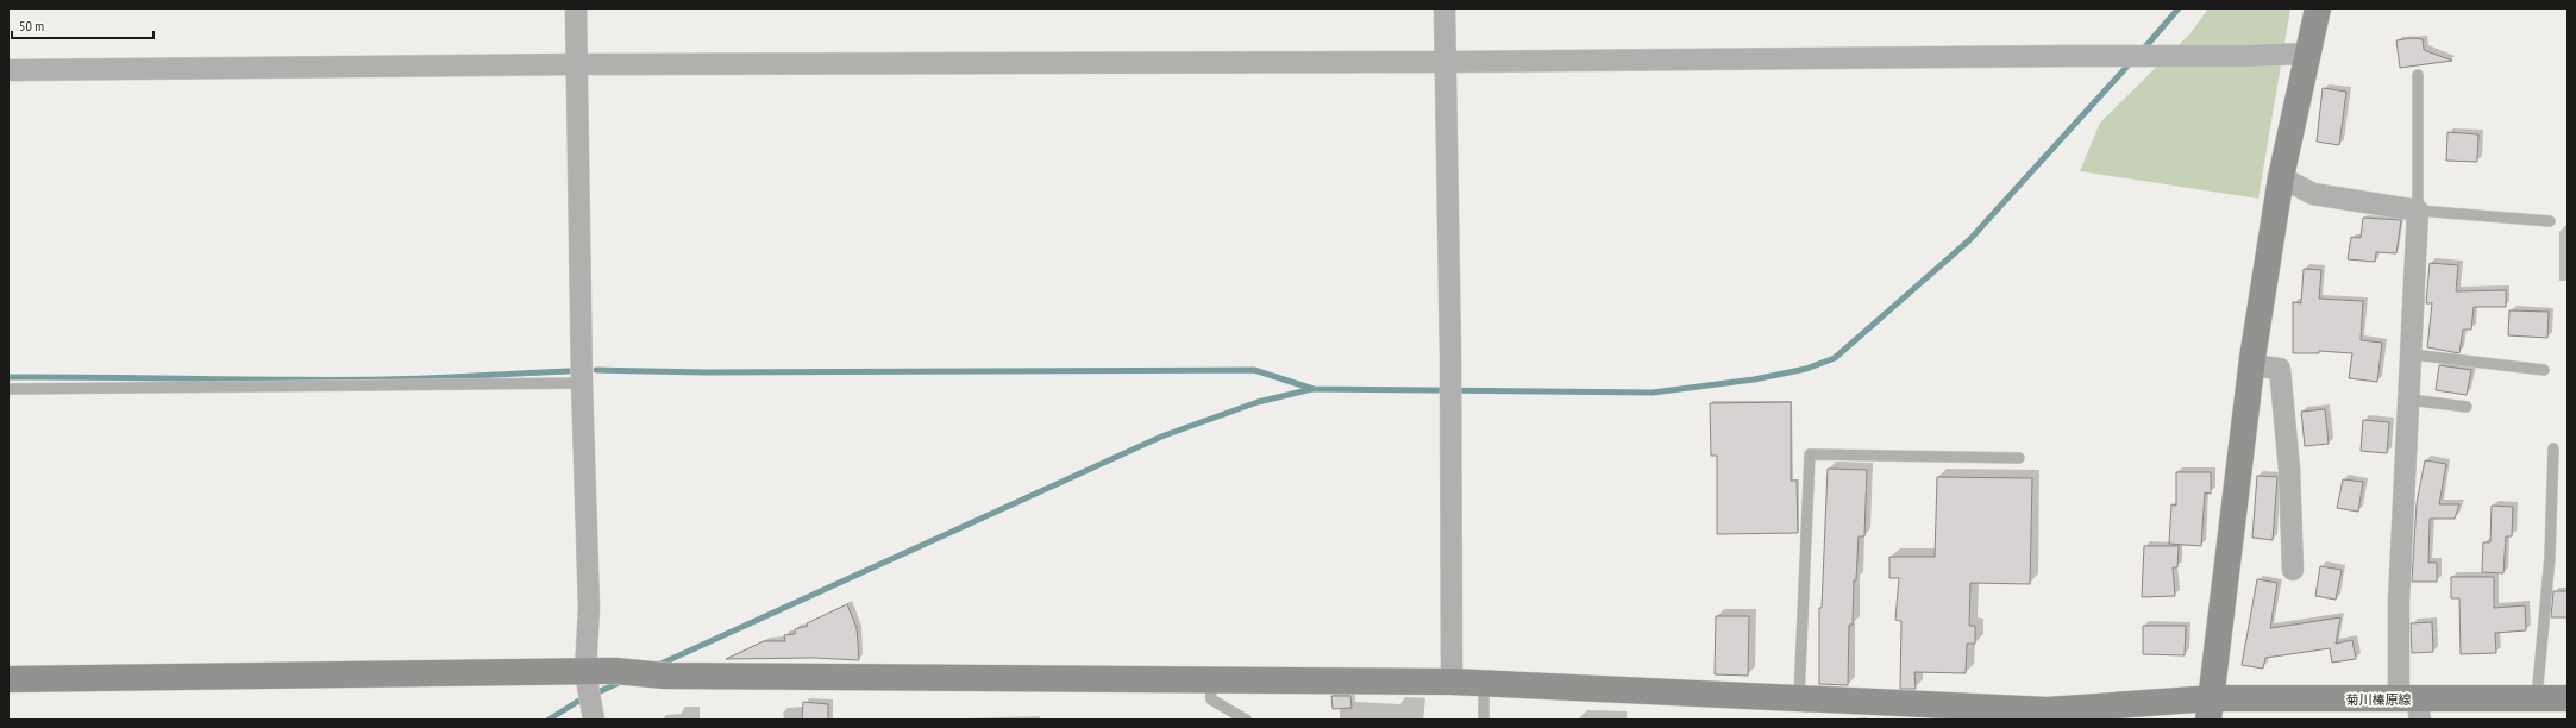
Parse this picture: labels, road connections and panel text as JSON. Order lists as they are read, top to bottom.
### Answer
{
  "streets": {
    "street": ["菊川榛原線"]
  },
  "scale_bar": "50 m"
}
